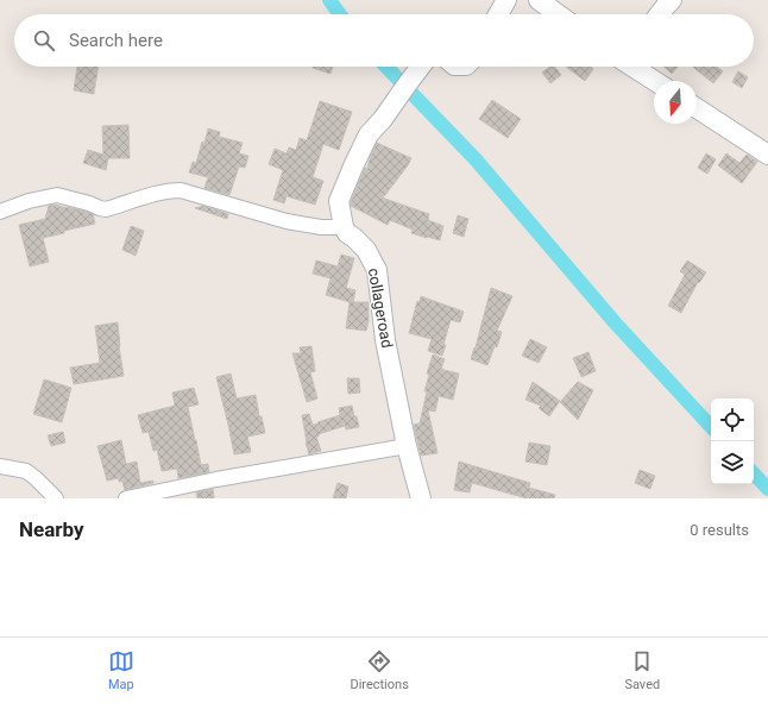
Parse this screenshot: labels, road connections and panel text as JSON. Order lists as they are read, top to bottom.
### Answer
{
  "streets": {
    "street": ["collageroad"]
  },
  "north": "bottom",
  "page": {
    "search": "Search here",
    "heading": ["Nearby", "0 results"],
    "nav": ["Map", "Directions", "Saved"]
  }
}
